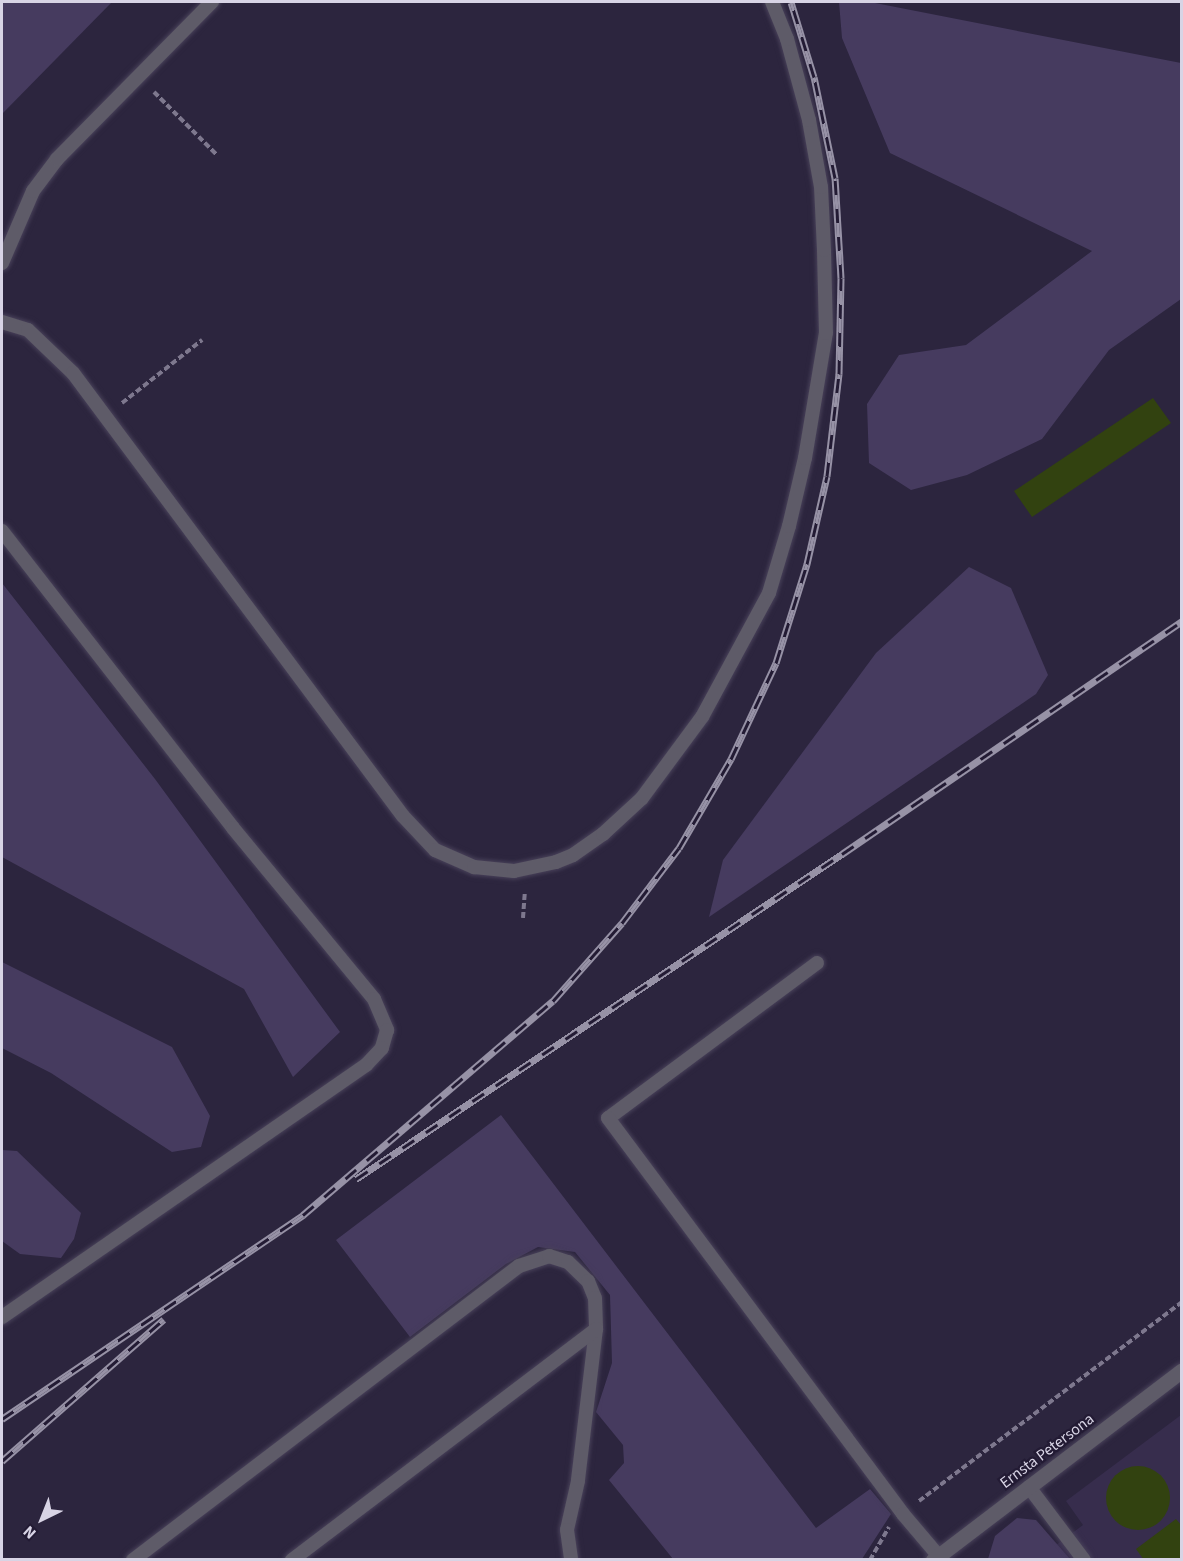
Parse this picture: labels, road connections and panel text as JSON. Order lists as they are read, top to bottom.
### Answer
{
  "streets": {
    "street": ["Ernsta Petersona"]
  },
  "north": "bottom left"
}
